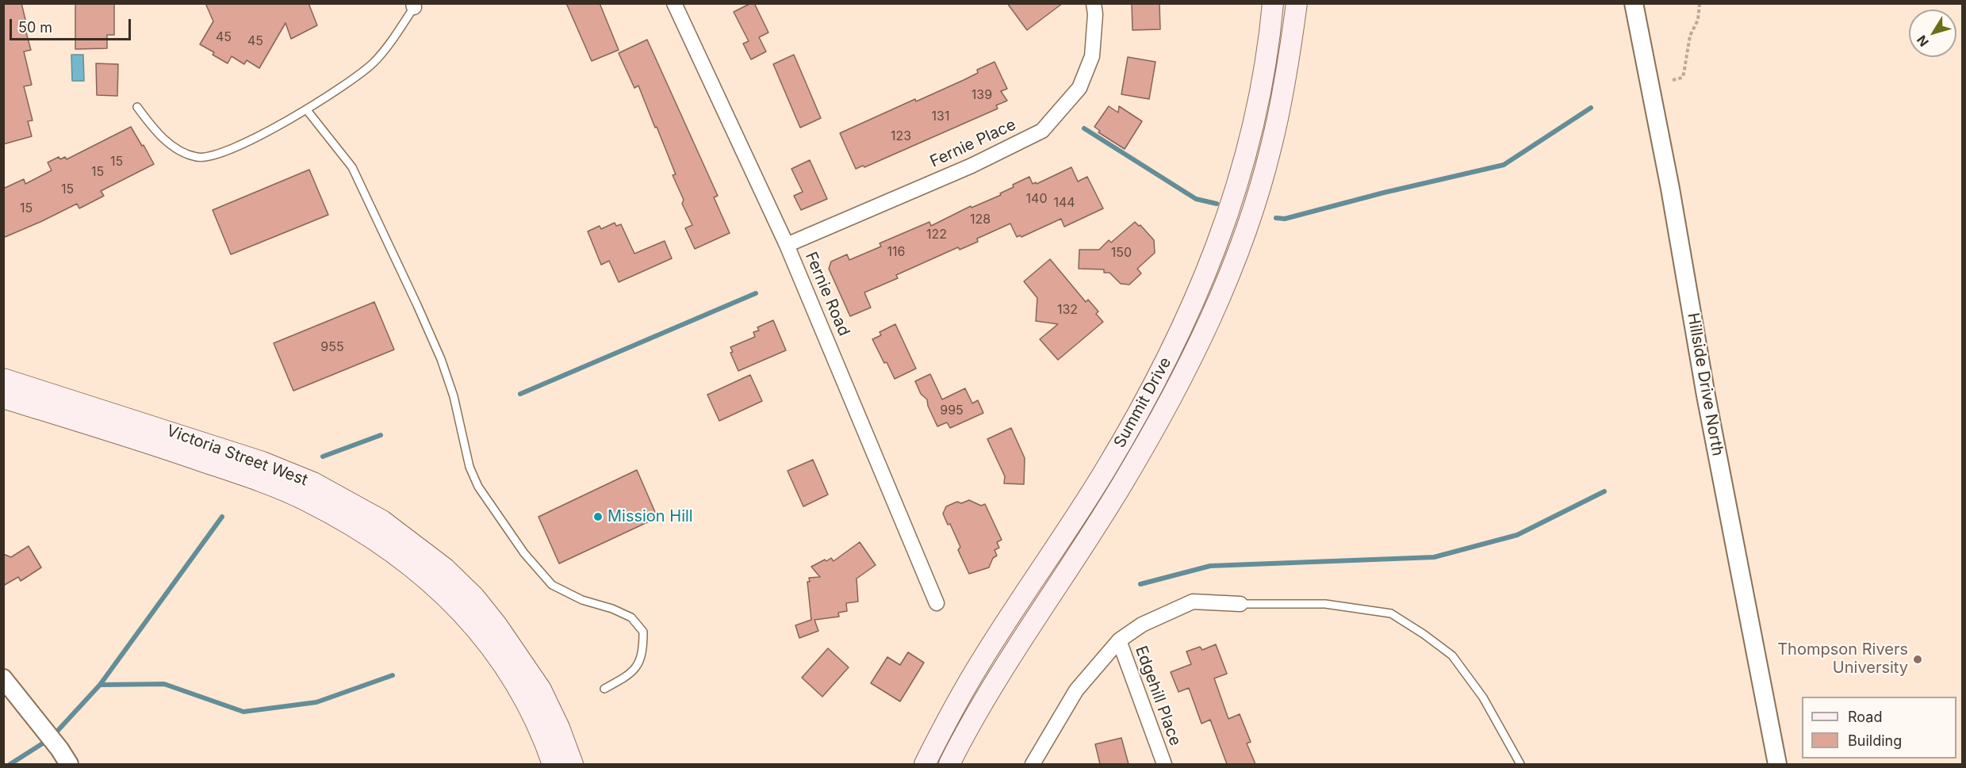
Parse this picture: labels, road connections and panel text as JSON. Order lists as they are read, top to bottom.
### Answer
{
  "streets": {
    "main road": ["Summit Drive", "Victoria Street West"],
    "street": [
      "Fernie Place",
      "Fernie Road",
      "Hillside Drive North",
      "Edgehill Place"
    ]
  },
  "crossings": [
    ["Fernie Place", "Fernie Road"]
  ],
  "places": ["Mission Hill", "Thompson Rivers University"],
  "house_numbers": [
    "45",
    "45",
    "139",
    "131",
    "123",
    "15",
    "15",
    "15",
    "140",
    "144",
    "15",
    "128",
    "122",
    "116",
    "150",
    "132",
    "955",
    "995"
  ],
  "legend": ["Road", "Building"],
  "scale_bar": "50 m",
  "north": "bottom left"
}
